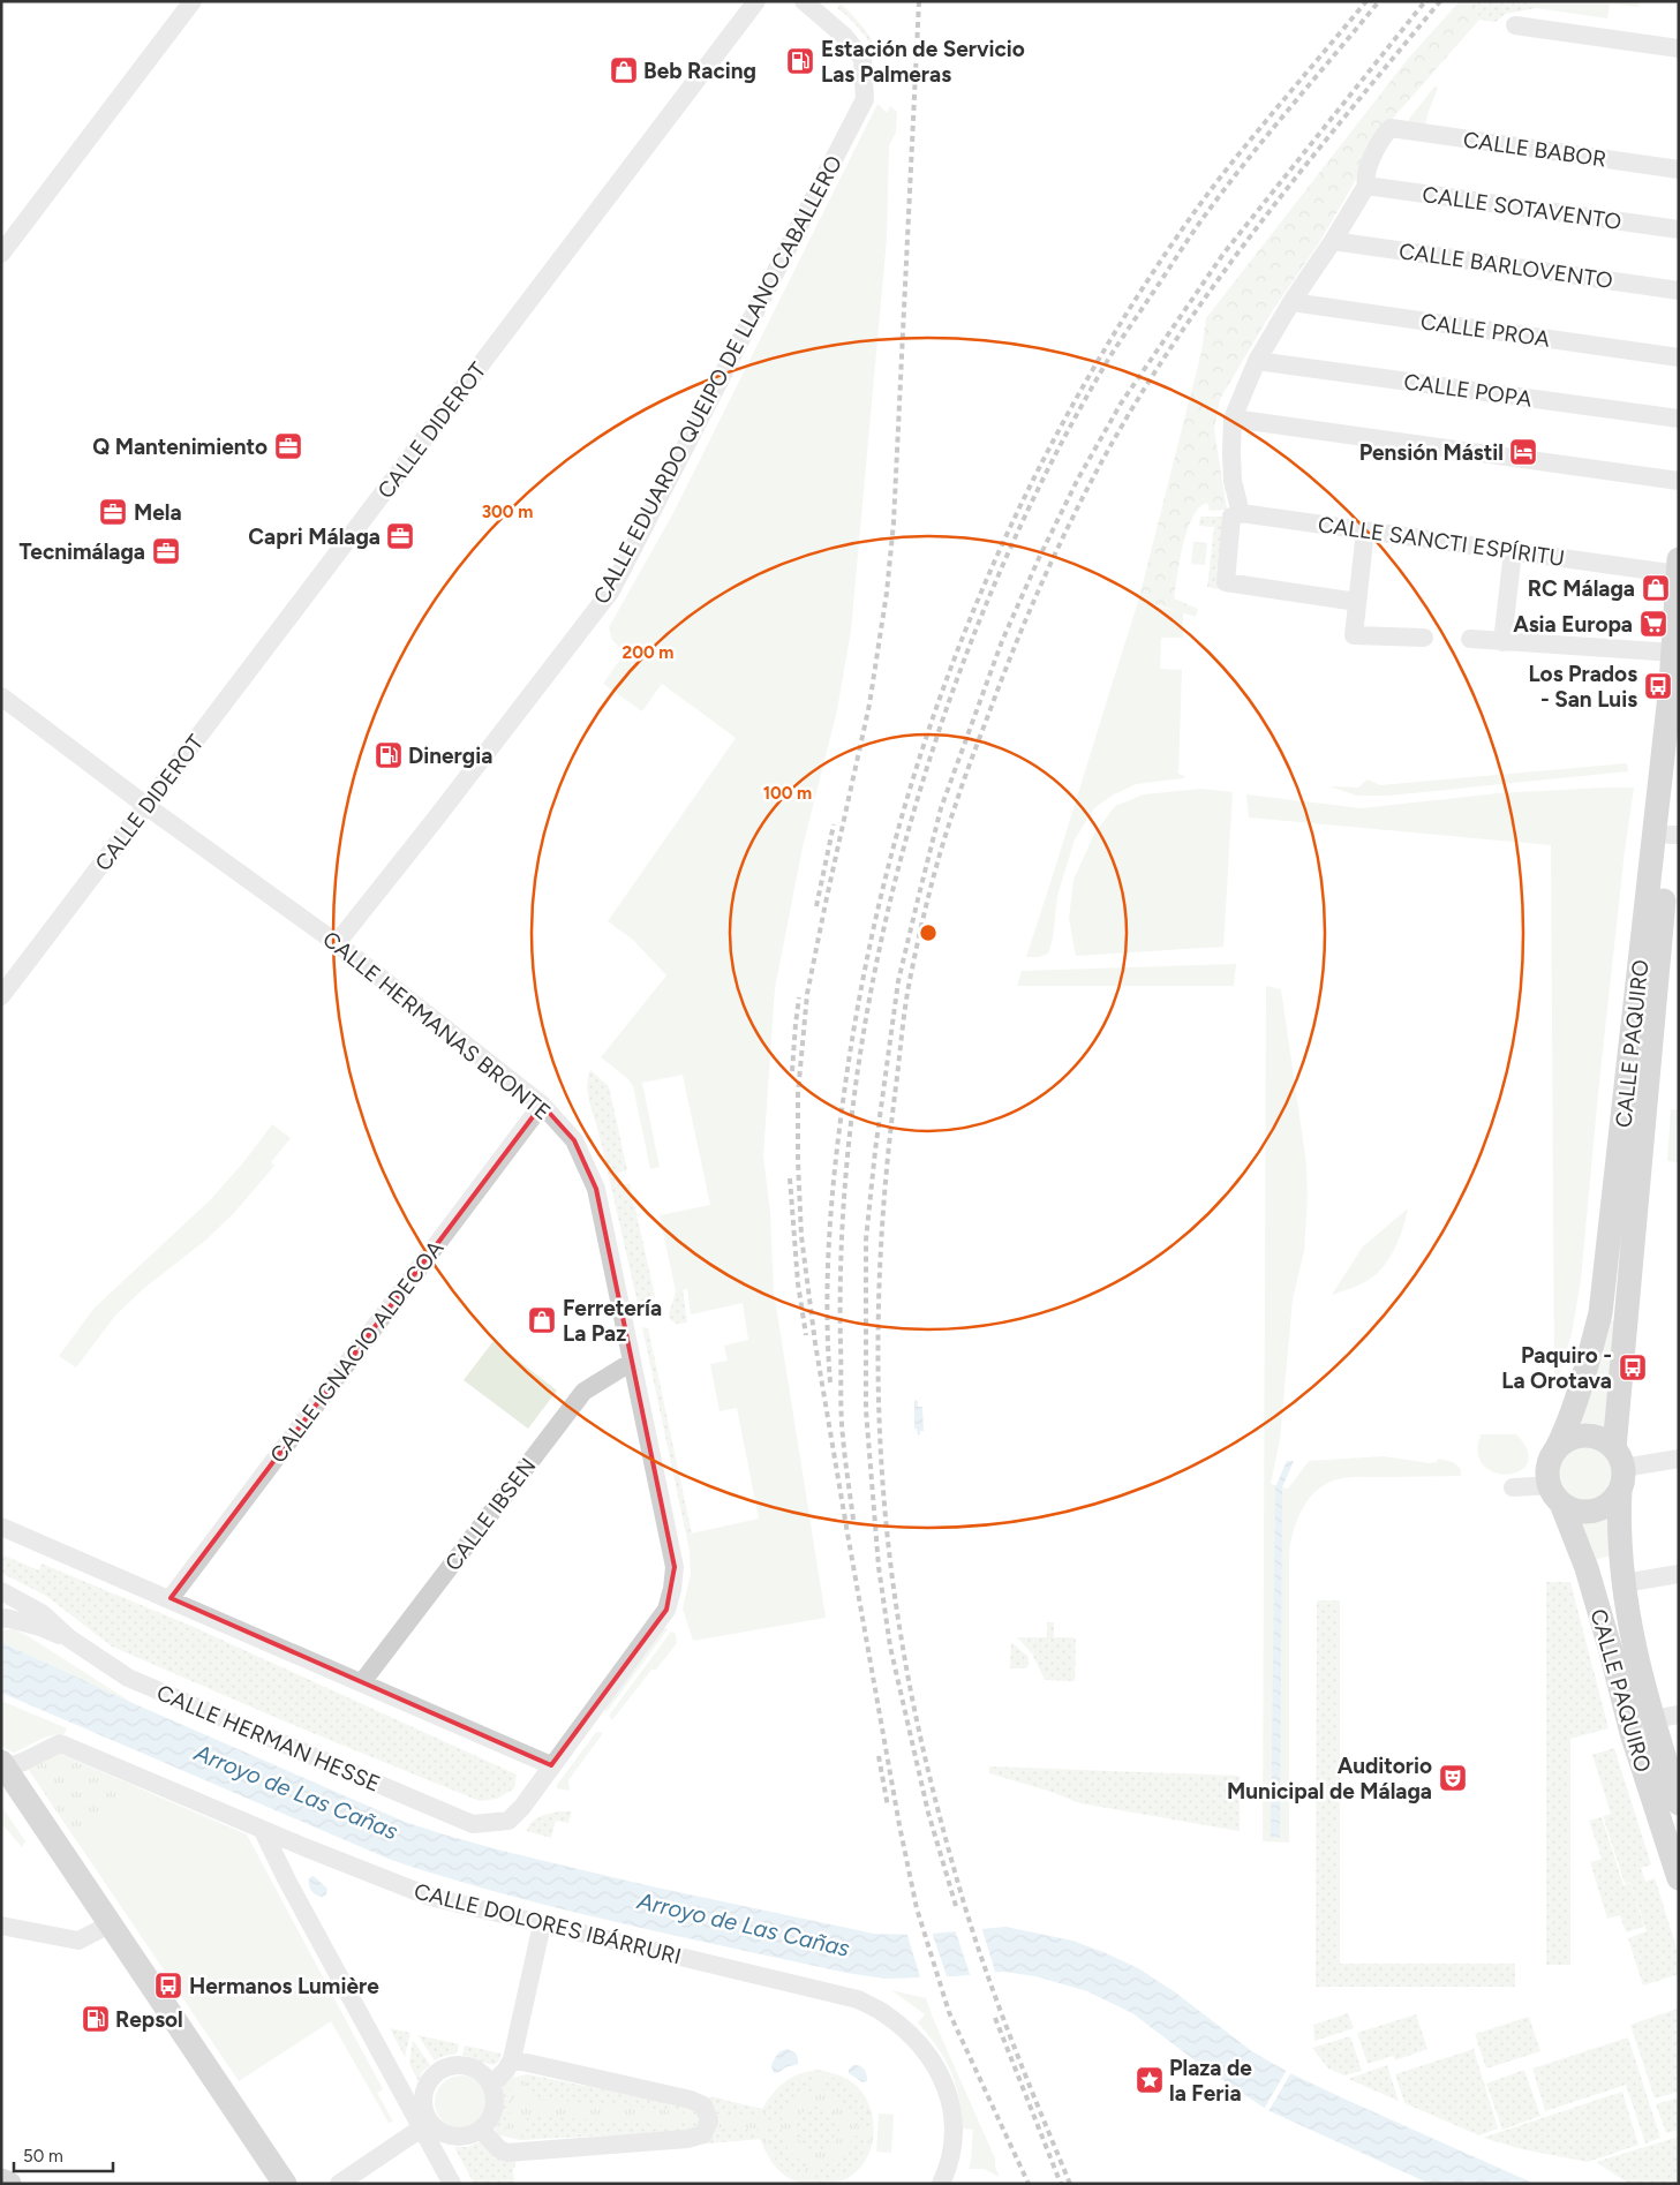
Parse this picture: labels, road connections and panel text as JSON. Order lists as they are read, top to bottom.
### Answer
{
  "streets": {
    "main road": ["CALLE PAQUIRO"],
    "street": [
      "CALLE BABOR",
      "CALLE SOTAVENTO",
      "CALLE BARLOVENTO",
      "CALLE PROA",
      "CALLE EDUARDO QUEIPO DE LLANO CABALLERO",
      "CALLE POPA",
      "CALLE DIDEROT",
      "CALLE SANCTI ESPÍRITU",
      "CALLE HERMANAS BRONTE",
      "CALLE IGNACIO ALDECOA",
      "CALLE IBSEN",
      "CALLE HERMAN HESSE",
      "CALLE DOLORES IBÁRRURI"
    ]
  },
  "crossings": [
    ["CALLE BABOR", "CALLE SOTAVENTO"],
    ["CALLE EDUARDO QUEIPO DE LLANO CABALLERO", "CALLE HERMANAS BRONTE"],
    ["CALLE DIDEROT", "CALLE HERMANAS BRONTE"],
    ["CALLE SANCTI ESPÍRITU", "CALLE PAQUIRO"],
    ["CALLE HERMANAS BRONTE", "CALLE IGNACIO ALDECOA"],
    ["CALLE HERMANAS BRONTE", "CALLE IBSEN"],
    ["CALLE HERMANAS BRONTE", "CALLE HERMAN HESSE"]
  ],
  "water": ["Arroyo de Las Cañas"],
  "places": {
    "fuel station": ["Estación de Servicio Las Palmeras", "Dinergia", "Repsol"],
    "shop": ["Beb Racing", "RC Málaga", "Ferretería La Paz"],
    "office": [
      "Q Mantenimiento",
      "Mela",
      "Capri Málaga",
      "Tecnimálaga"
    ],
    "hotel": ["Pensión Mástil"],
    "supermarket": ["Asia Europa"],
    "bus stop": ["Los Prados - San Luis", "Paquiro - La Orotava", "Hermanos Lumière"],
    "theatre": ["Auditorio Municipal de Málaga"],
    "place": ["Plaza de la Feria"]
  },
  "scale_bar": "50 m",
  "rings": ["300 m", "200 m", "100 m"]
}
